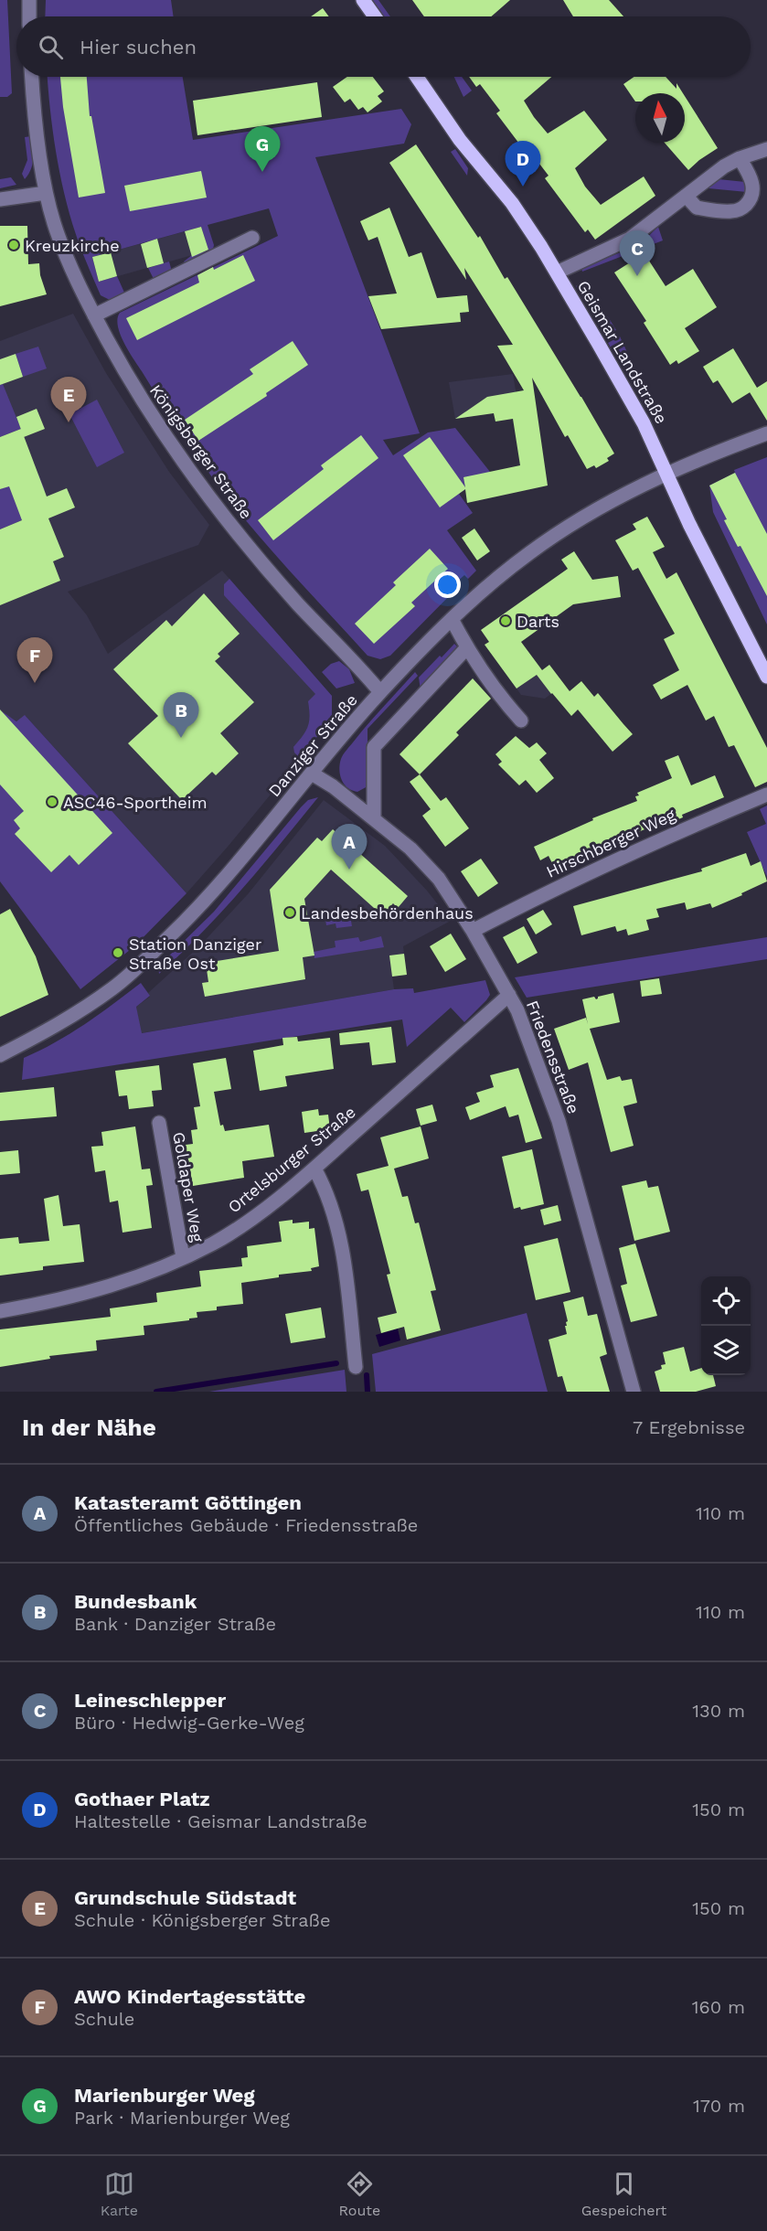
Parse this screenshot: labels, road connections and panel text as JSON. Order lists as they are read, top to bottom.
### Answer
{
  "streets": {
    "main road": ["Geismar Landstraße"],
    "street": [
      "Königsberger Straße",
      "Danziger Straße",
      "Hirschberger Weg",
      "Friedensstraße",
      "Ortelsburger Straße",
      "Goldaper Weg"
    ]
  },
  "crossings": [
    ["Geismar Landstraße", "Danziger Straße"],
    ["Königsberger Straße", "Danziger Straße"],
    ["Danziger Straße", "Friedensstraße"],
    ["Hirschberger Weg", "Friedensstraße"],
    ["Friedensstraße", "Ortelsburger Straße"],
    ["Ortelsburger Straße", "Goldaper Weg"]
  ],
  "places": [
    "Kreuzkirche",
    "Darts",
    "ASC46-Sportheim",
    "Landesbehördenhaus",
    "Station Danziger Straße Ost"
  ],
  "north": "top",
  "page": {
    "search": "Hier suchen",
    "pins": [
      "G",
      "D",
      "C",
      "E",
      "F",
      "B",
      "A"
    ],
    "heading": ["In der Nähe", "7 Ergebnisse"],
    "list": [
      {
        "mark": "A",
        "name": "Katasteramt Göttingen",
        "note": "Öffentliches Gebäude · Friedensstraße",
        "value": "110 m"
      },
      {
        "mark": "B",
        "name": "Bundesbank",
        "note": "Bank · Danziger Straße",
        "value": "110 m"
      },
      {
        "mark": "C",
        "name": "Leineschlepper",
        "note": "Büro · Hedwig-Gerke-Weg",
        "value": "130 m"
      },
      {
        "mark": "D",
        "name": "Gothaer Platz",
        "note": "Haltestelle · Geismar Landstraße",
        "value": "150 m"
      },
      {
        "mark": "E",
        "name": "Grundschule Südstadt",
        "note": "Schule · Königsberger Straße",
        "value": "150 m"
      },
      {
        "mark": "F",
        "name": "AWO Kindertagesstätte",
        "note": "Schule",
        "value": "160 m"
      },
      {
        "mark": "G",
        "name": "Marienburger Weg",
        "note": "Park · Marienburger Weg",
        "value": "170 m"
      }
    ],
    "nav": ["Karte", "Route", "Gespeichert"]
  }
}
